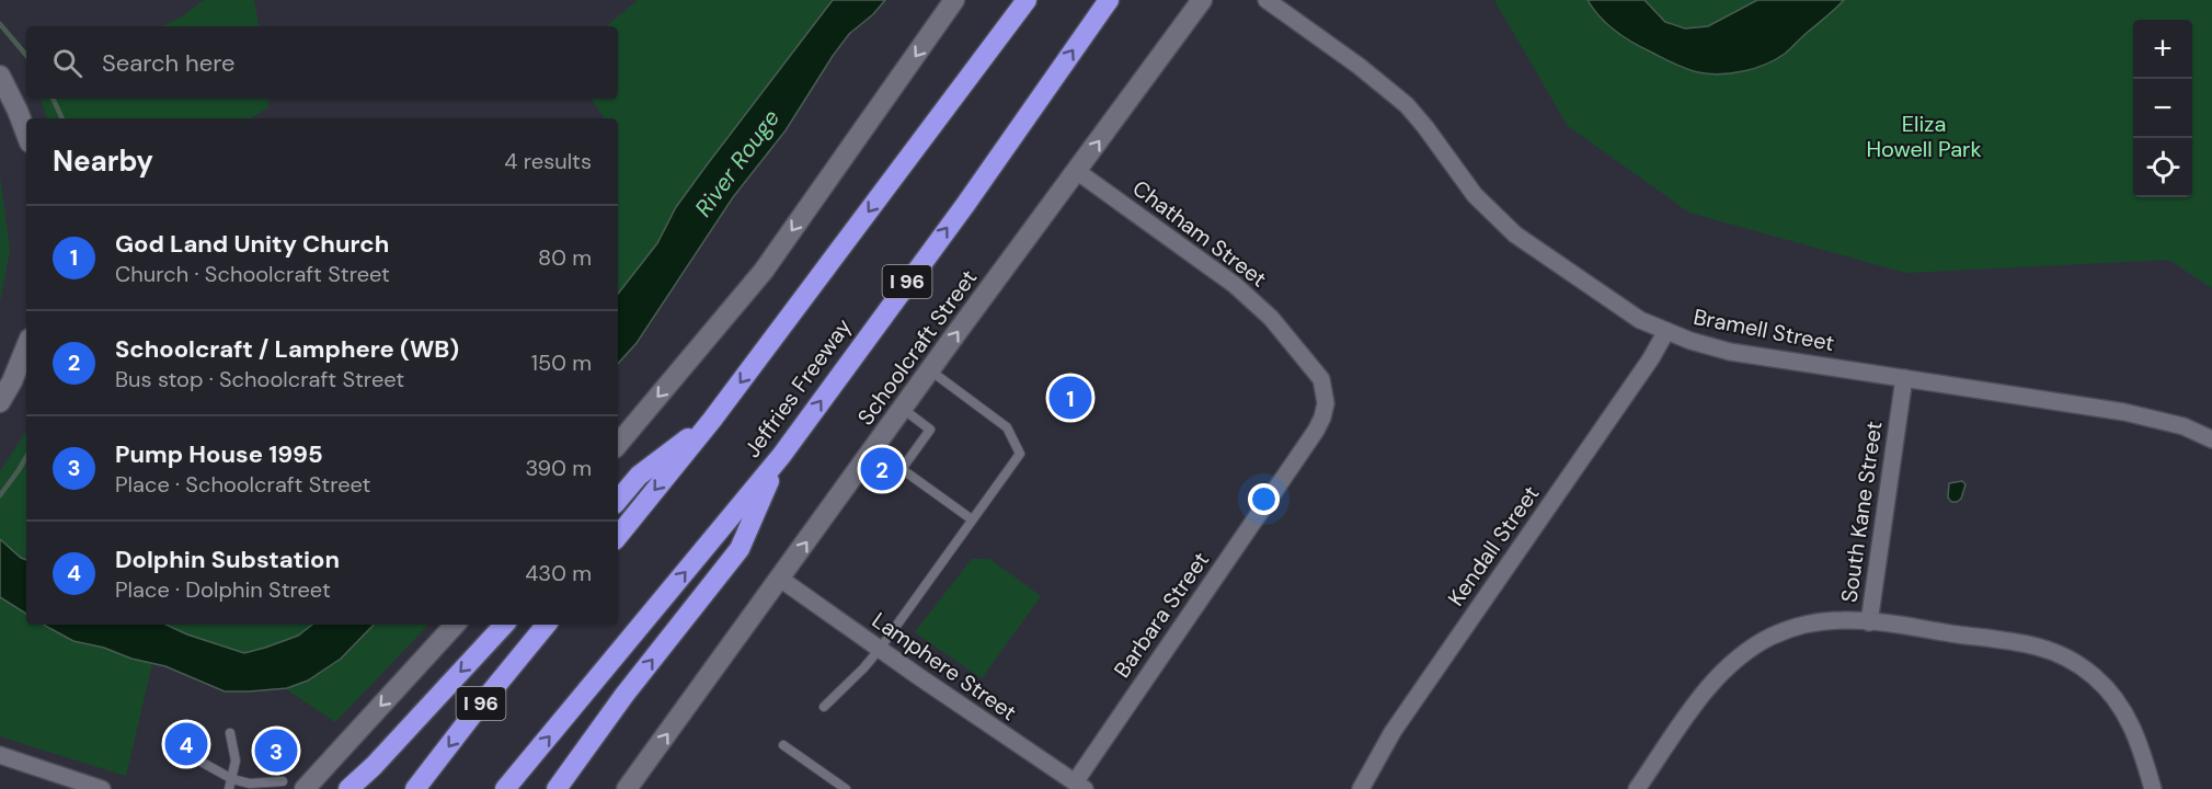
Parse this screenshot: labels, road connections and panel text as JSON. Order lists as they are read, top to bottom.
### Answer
{
  "streets": {
    "highway": ["I 96", "Jeffries Freeway"],
    "main road": ["Schoolcraft Street"],
    "street": [
      "Chatham Street",
      "Bramell Street",
      "South Kane Street",
      "Kendall Street",
      "Barbara Street",
      "Lamphere Street"
    ]
  },
  "crossings": [
    ["Chatham Street", "Schoolcraft Street"],
    ["Chatham Street", "Barbara Street"],
    ["Bramell Street", "South Kane Street"],
    ["Bramell Street", "Kendall Street"],
    ["Schoolcraft Street", "Lamphere Street"],
    ["Barbara Street", "Lamphere Street"]
  ],
  "one_way": ["Schoolcraft Street"],
  "water": ["River Rouge"],
  "parks": ["Eliza Howell Park"],
  "page": {
    "map_buttons": ["+", "−"],
    "search": "Search here",
    "heading": ["Nearby", "4 results"],
    "list": [
      {
        "mark": "1",
        "name": "God Land Unity Church",
        "note": "Church · Schoolcraft Street",
        "value": "80 m"
      },
      {
        "mark": "2",
        "name": "Schoolcraft / Lamphere (WB)",
        "note": "Bus stop · Schoolcraft Street",
        "value": "150 m"
      },
      {
        "mark": "3",
        "name": "Pump House 1995",
        "note": "Place · Schoolcraft Street",
        "value": "390 m"
      },
      {
        "mark": "4",
        "name": "Dolphin Substation",
        "note": "Place · Dolphin Street",
        "value": "430 m"
      }
    ],
    "pins": [
      "1",
      "2",
      "4",
      "3"
    ]
  }
}
